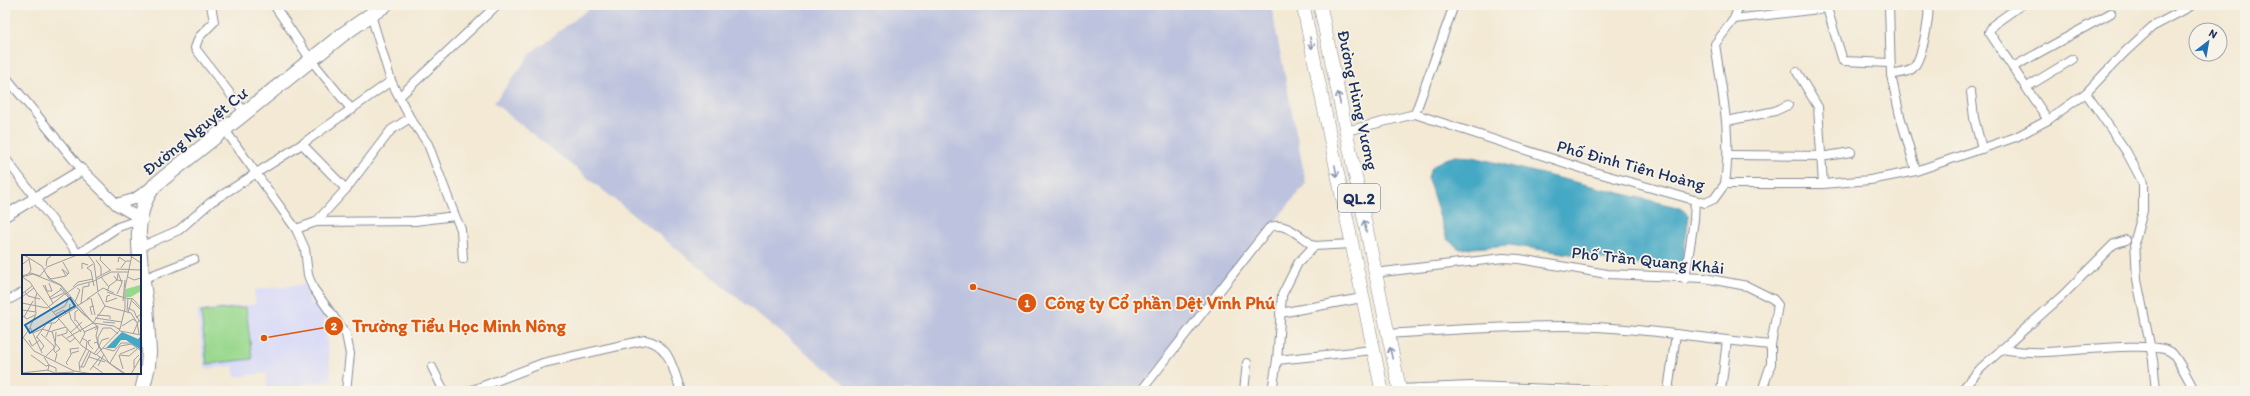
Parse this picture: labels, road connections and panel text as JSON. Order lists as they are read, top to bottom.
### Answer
{
  "streets": {
    "highway": ["Đường Nguyệt Cư"],
    "main road": ["Đường Hùng Vương", "QL.2"],
    "street": ["Phố Đinh Tiên Hoàng", "Phố Trần Quang Khải"]
  },
  "crossings": [
    ["Đường Hùng Vương", "Phố Trần Quang Khải"]
  ],
  "places": ["Công ty Cổ phần Dệt Vĩnh Phú", "Trường Tiểu Học Minh Nông"],
  "north": "top right"
}
